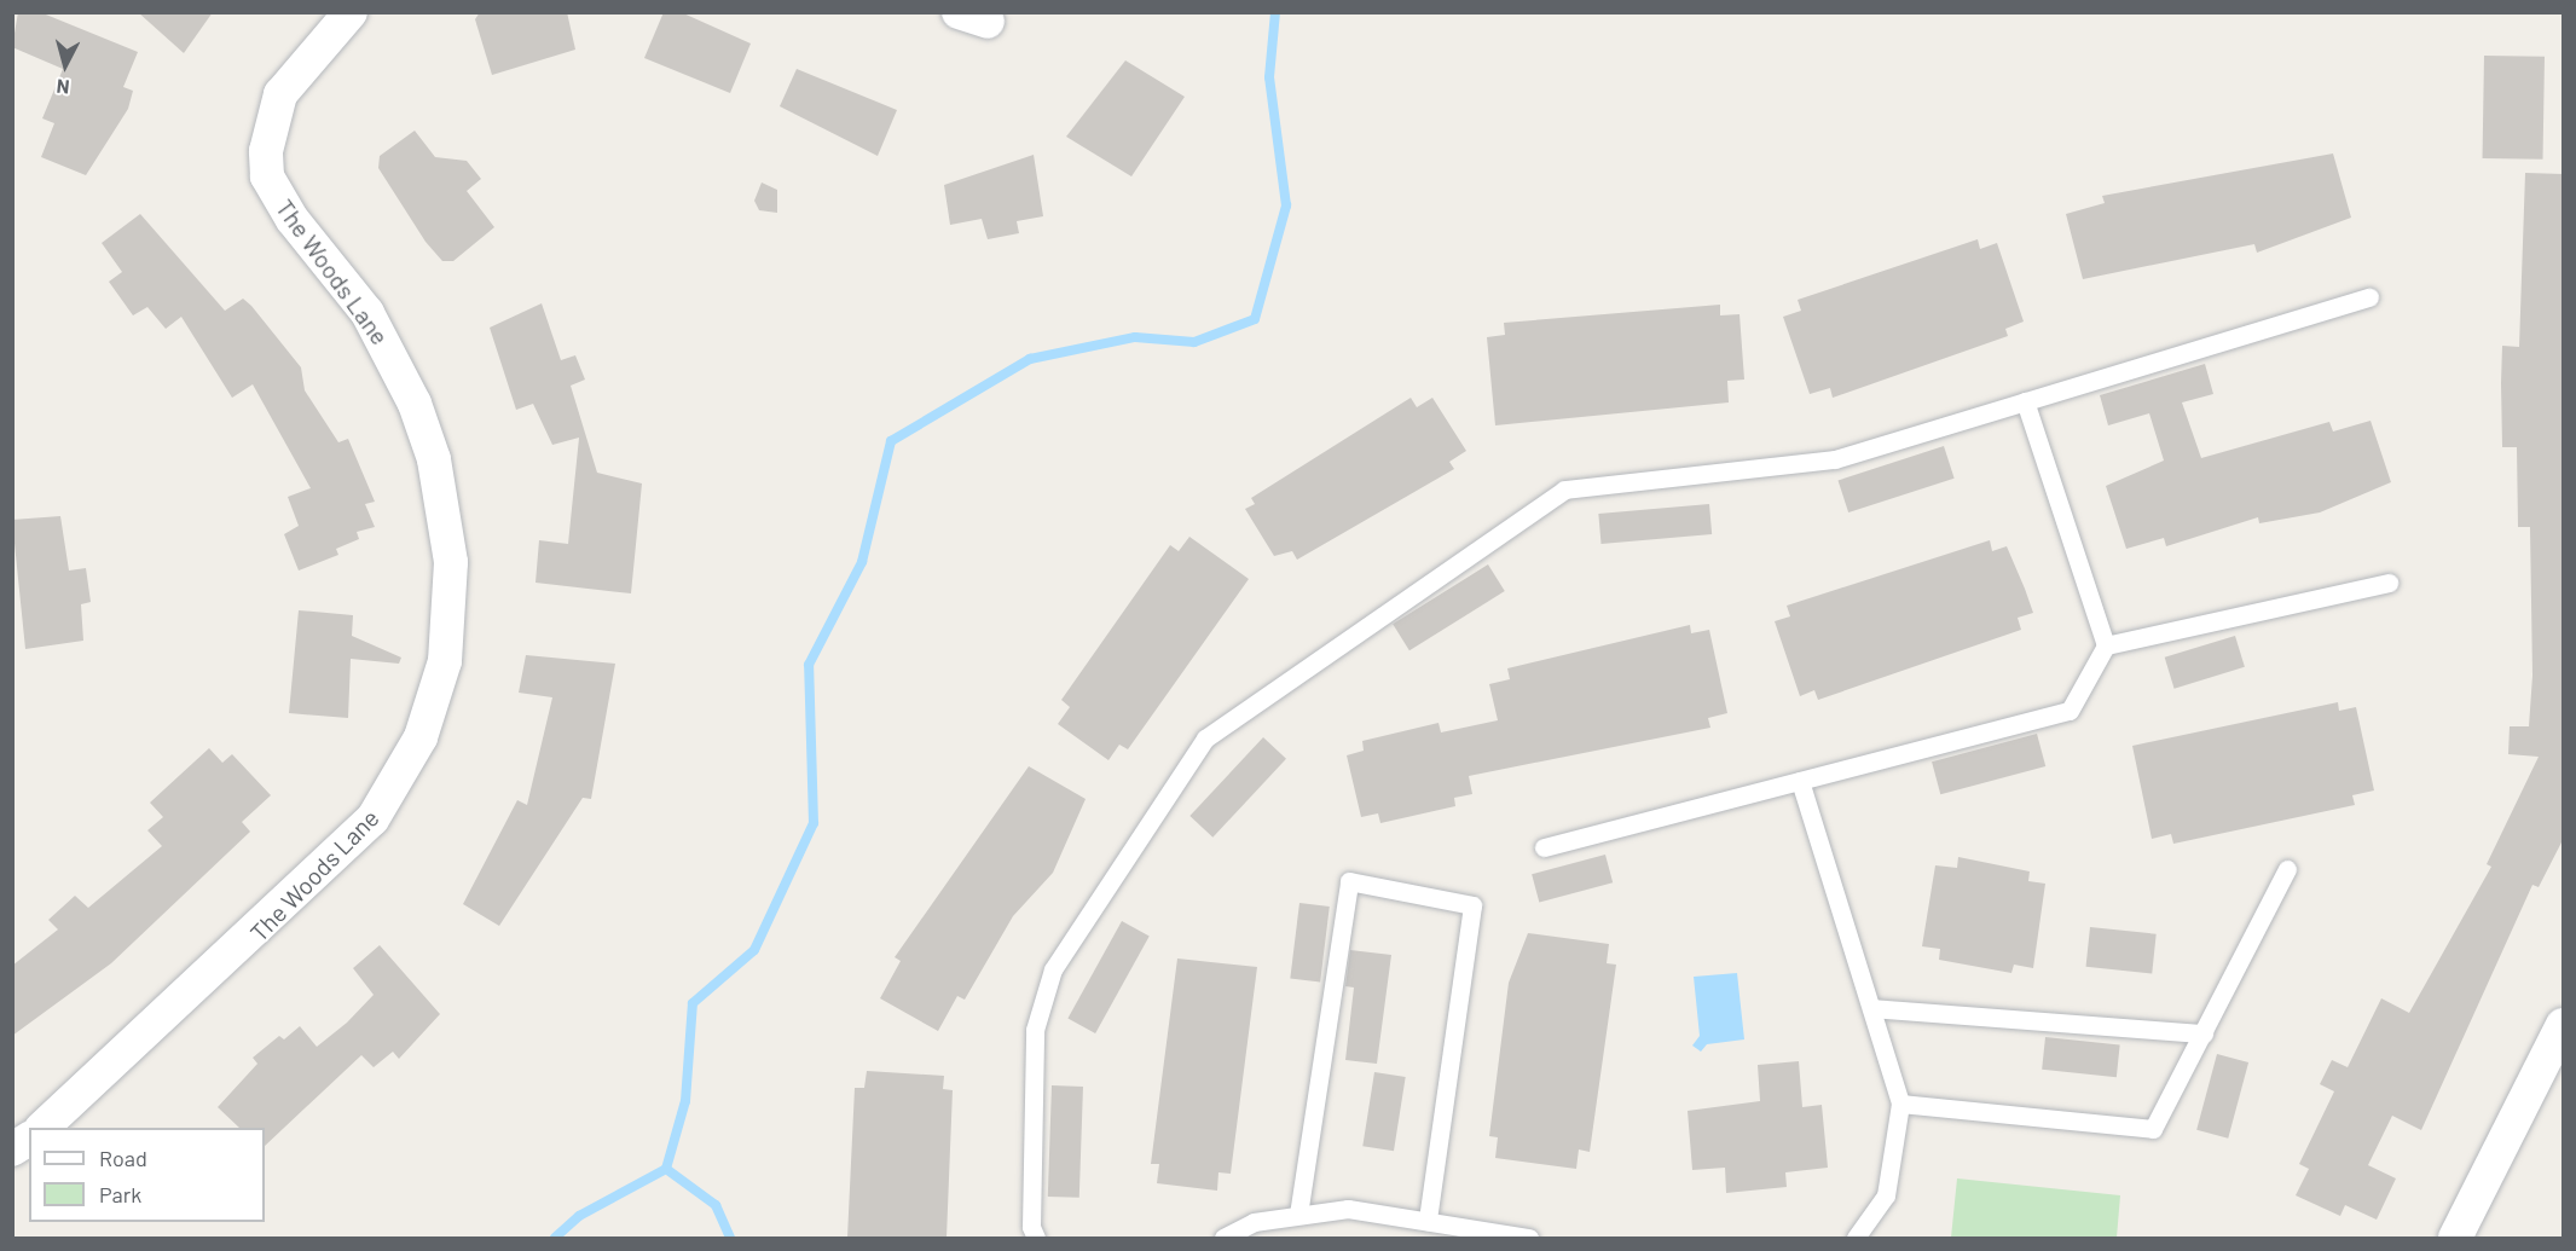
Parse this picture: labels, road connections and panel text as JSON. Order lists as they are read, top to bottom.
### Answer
{
  "streets": {
    "street": ["The Woods Lane"]
  },
  "legend": ["Road", "Park"],
  "north": "bottom"
}
